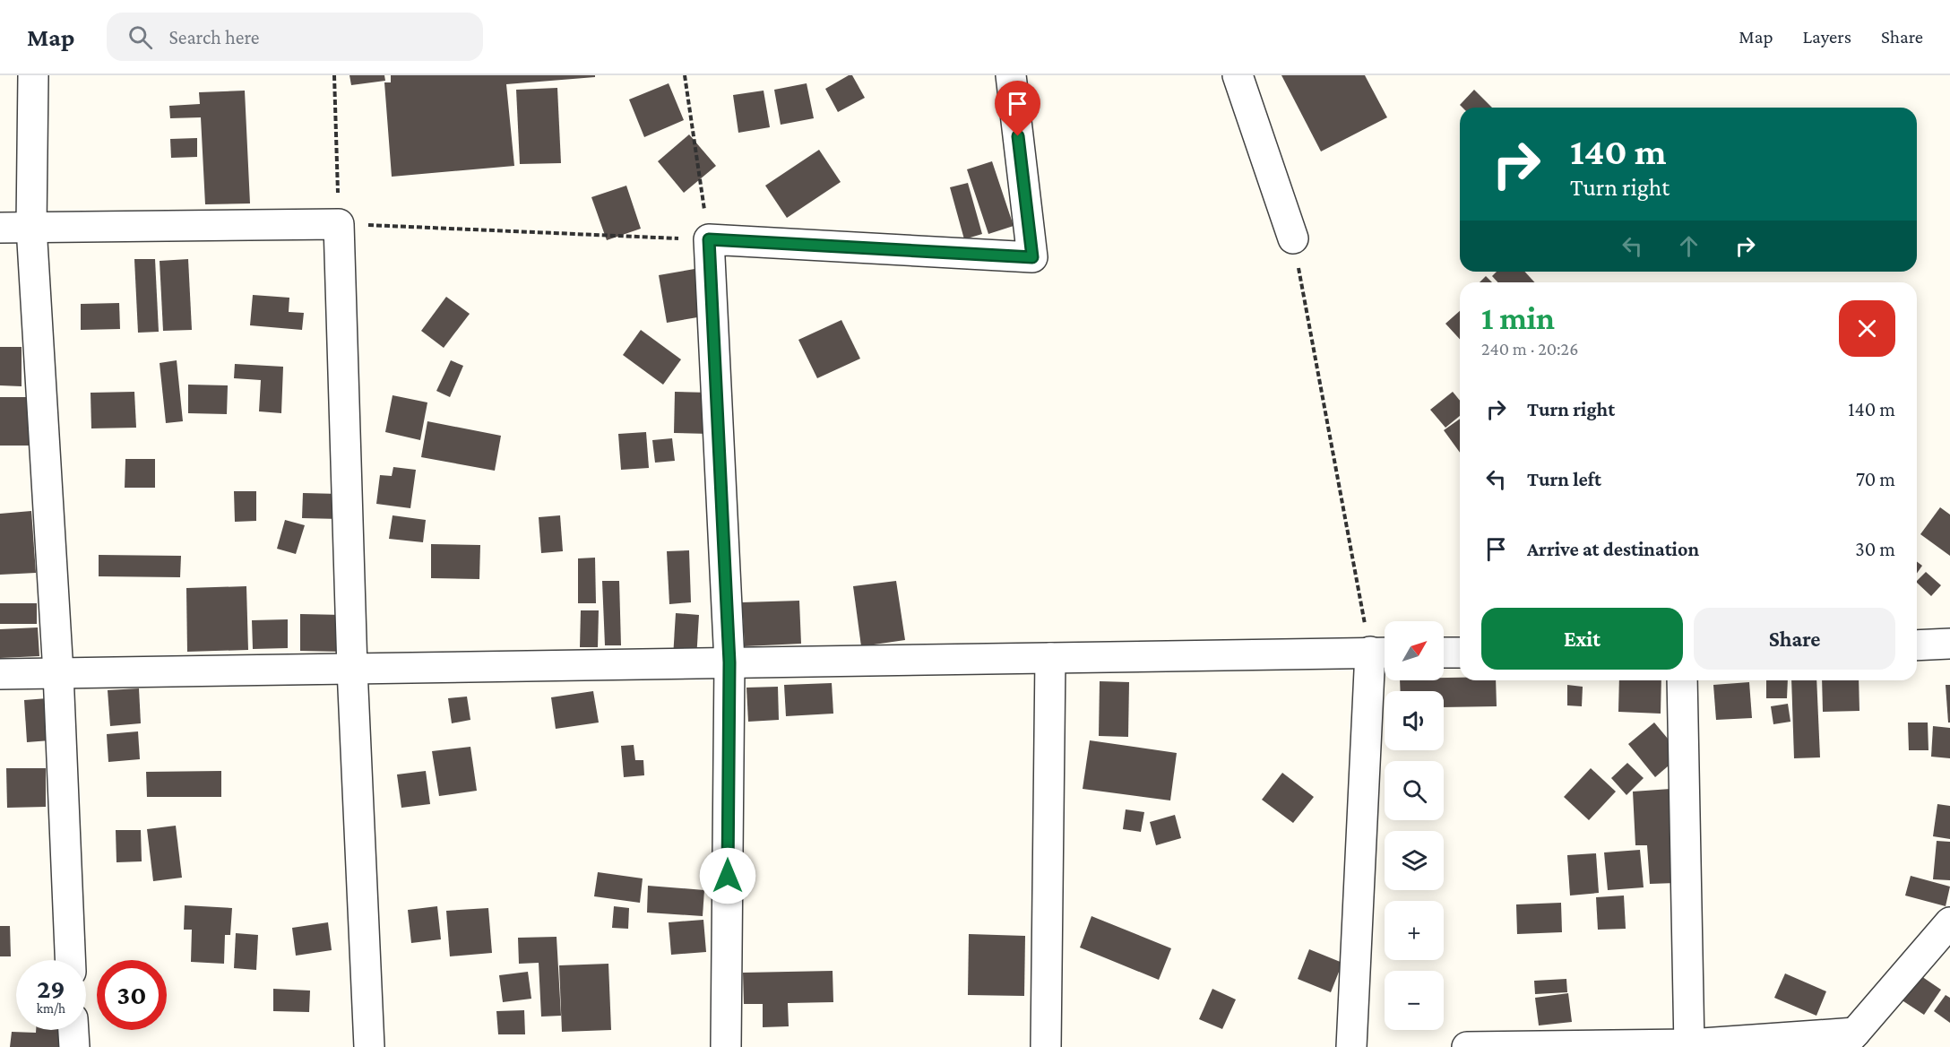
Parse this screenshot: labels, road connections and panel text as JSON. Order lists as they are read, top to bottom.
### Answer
{
  "north": "top right",
  "page": {
    "header": "Map",
    "search": "Search here",
    "nav": ["Map", "Layers", "Share"],
    "turn": ["140 m", "Turn right"],
    "heading": ["1 min", "240 m · 20:26"],
    "list": [
      {
        "name": "Turn right",
        "value": "140 m"
      },
      {
        "name": "Turn left",
        "value": "70 m"
      },
      {
        "name": "Arrive at destination",
        "value": "30 m"
      }
    ],
    "buttons": ["Exit", "Share"],
    "map_buttons": ["+", "−"],
    "speed": "29 km/h",
    "limit": "30"
  }
}
